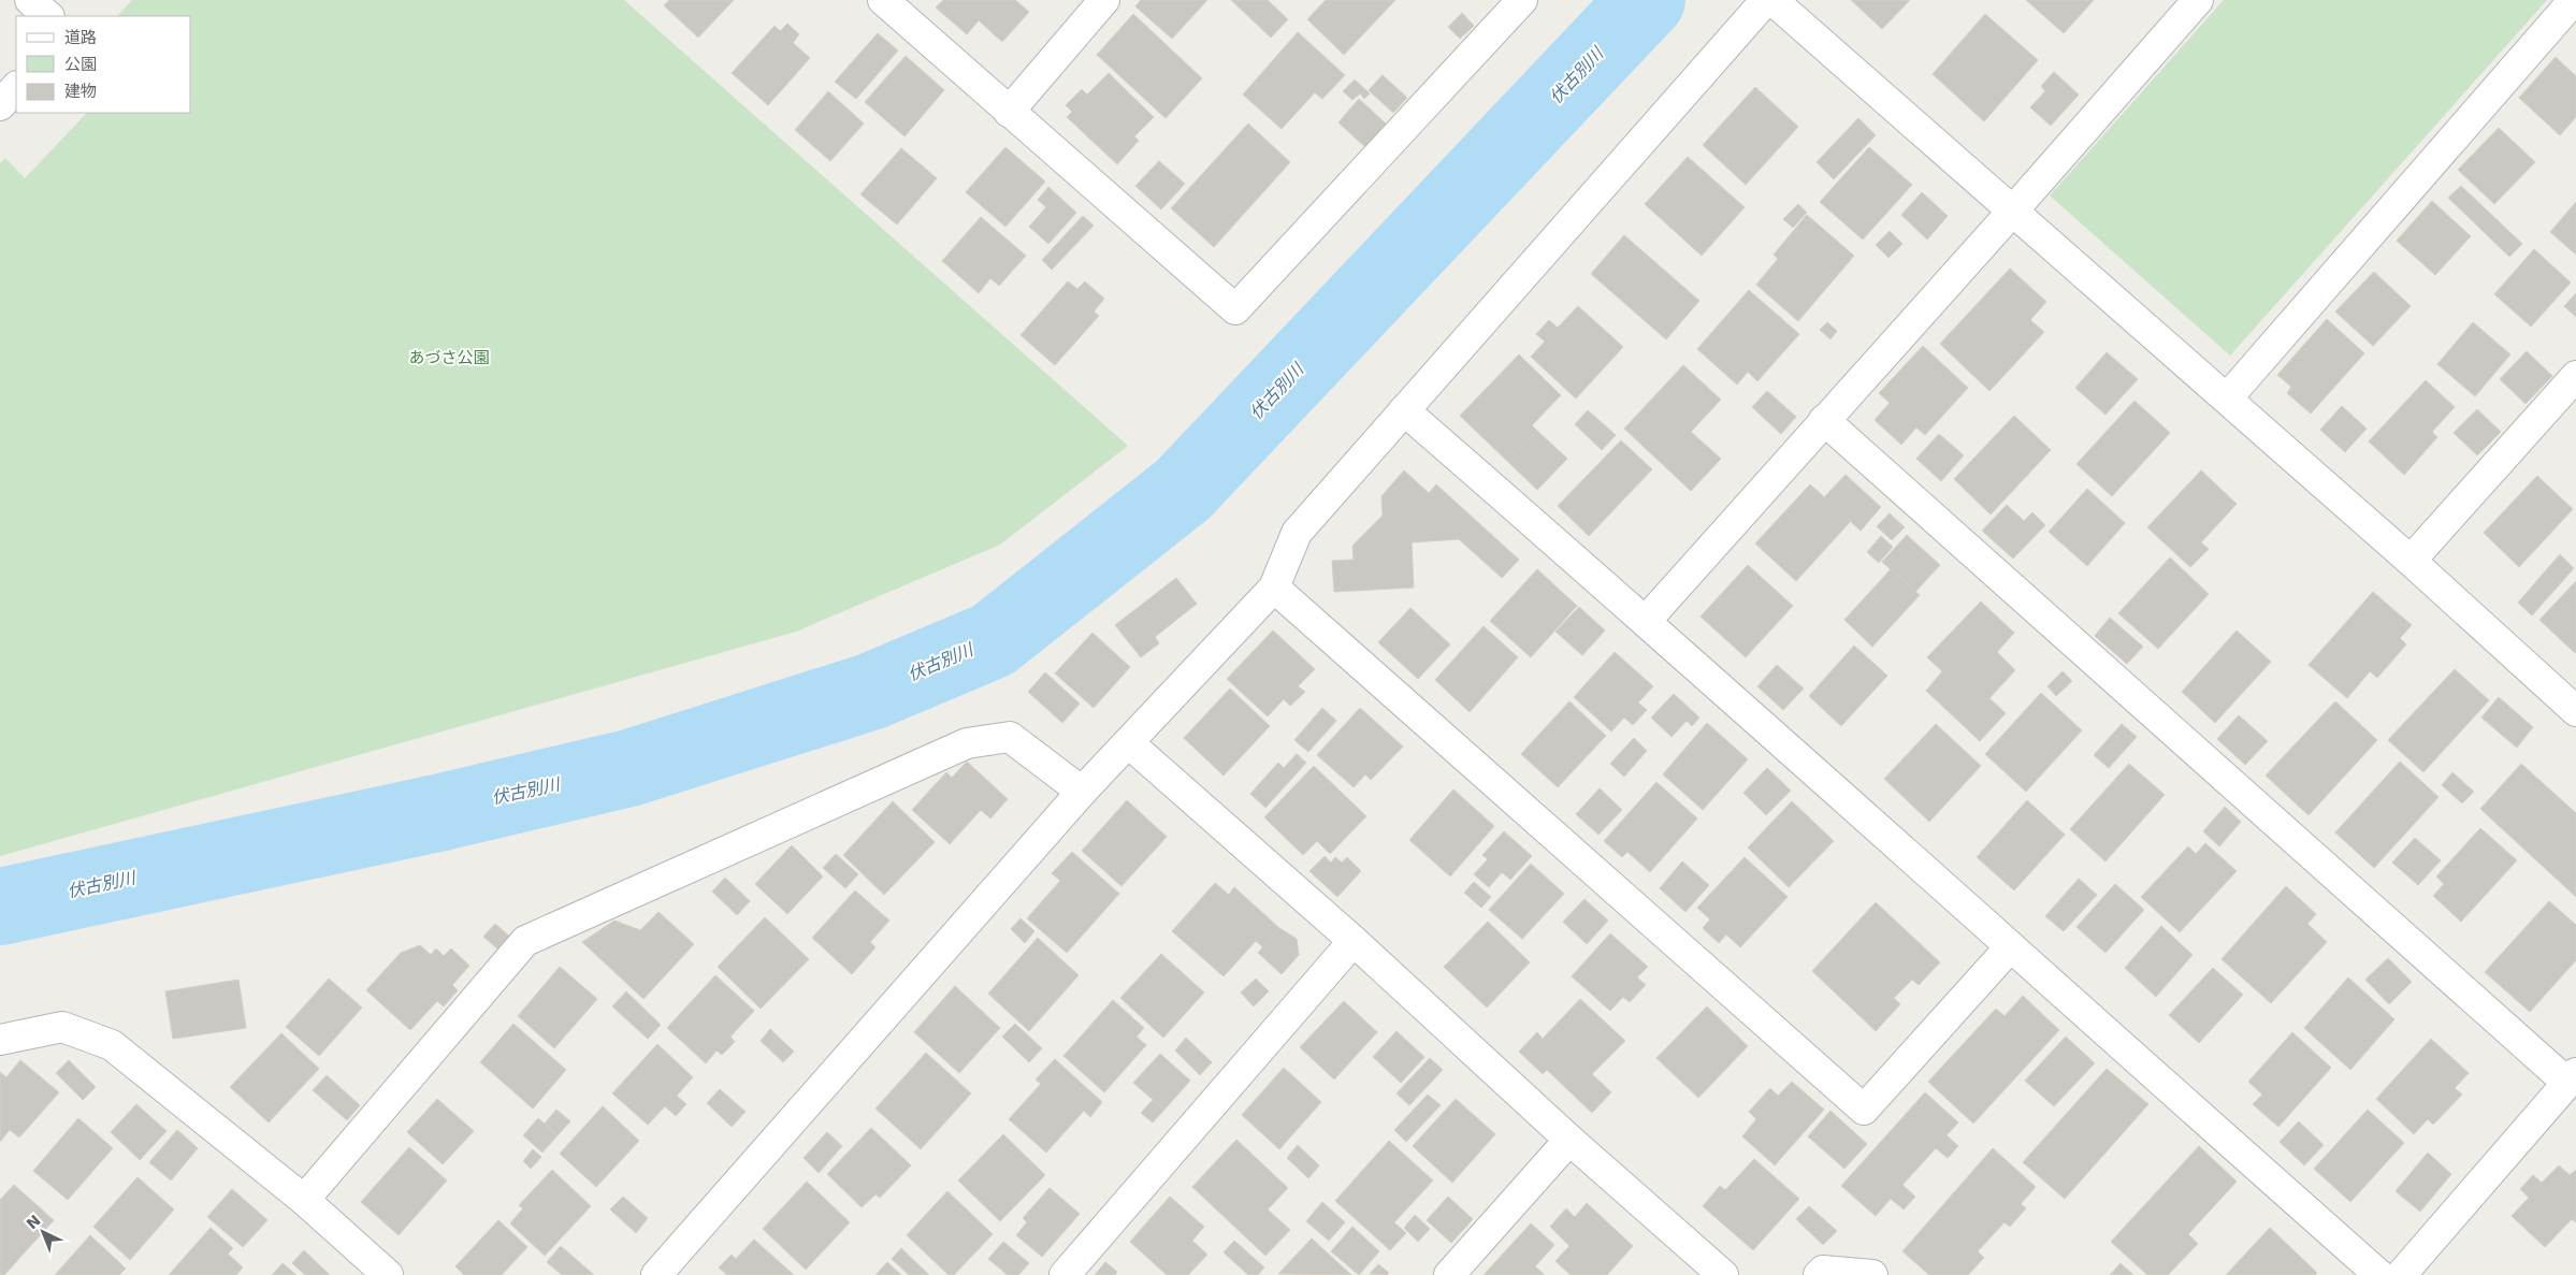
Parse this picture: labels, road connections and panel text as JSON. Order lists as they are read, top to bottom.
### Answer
{
  "water": ["伏古別川"],
  "parks": ["あづさ公園"],
  "legend": ["道路", "公園", "建物"],
  "north": "top left"
}
